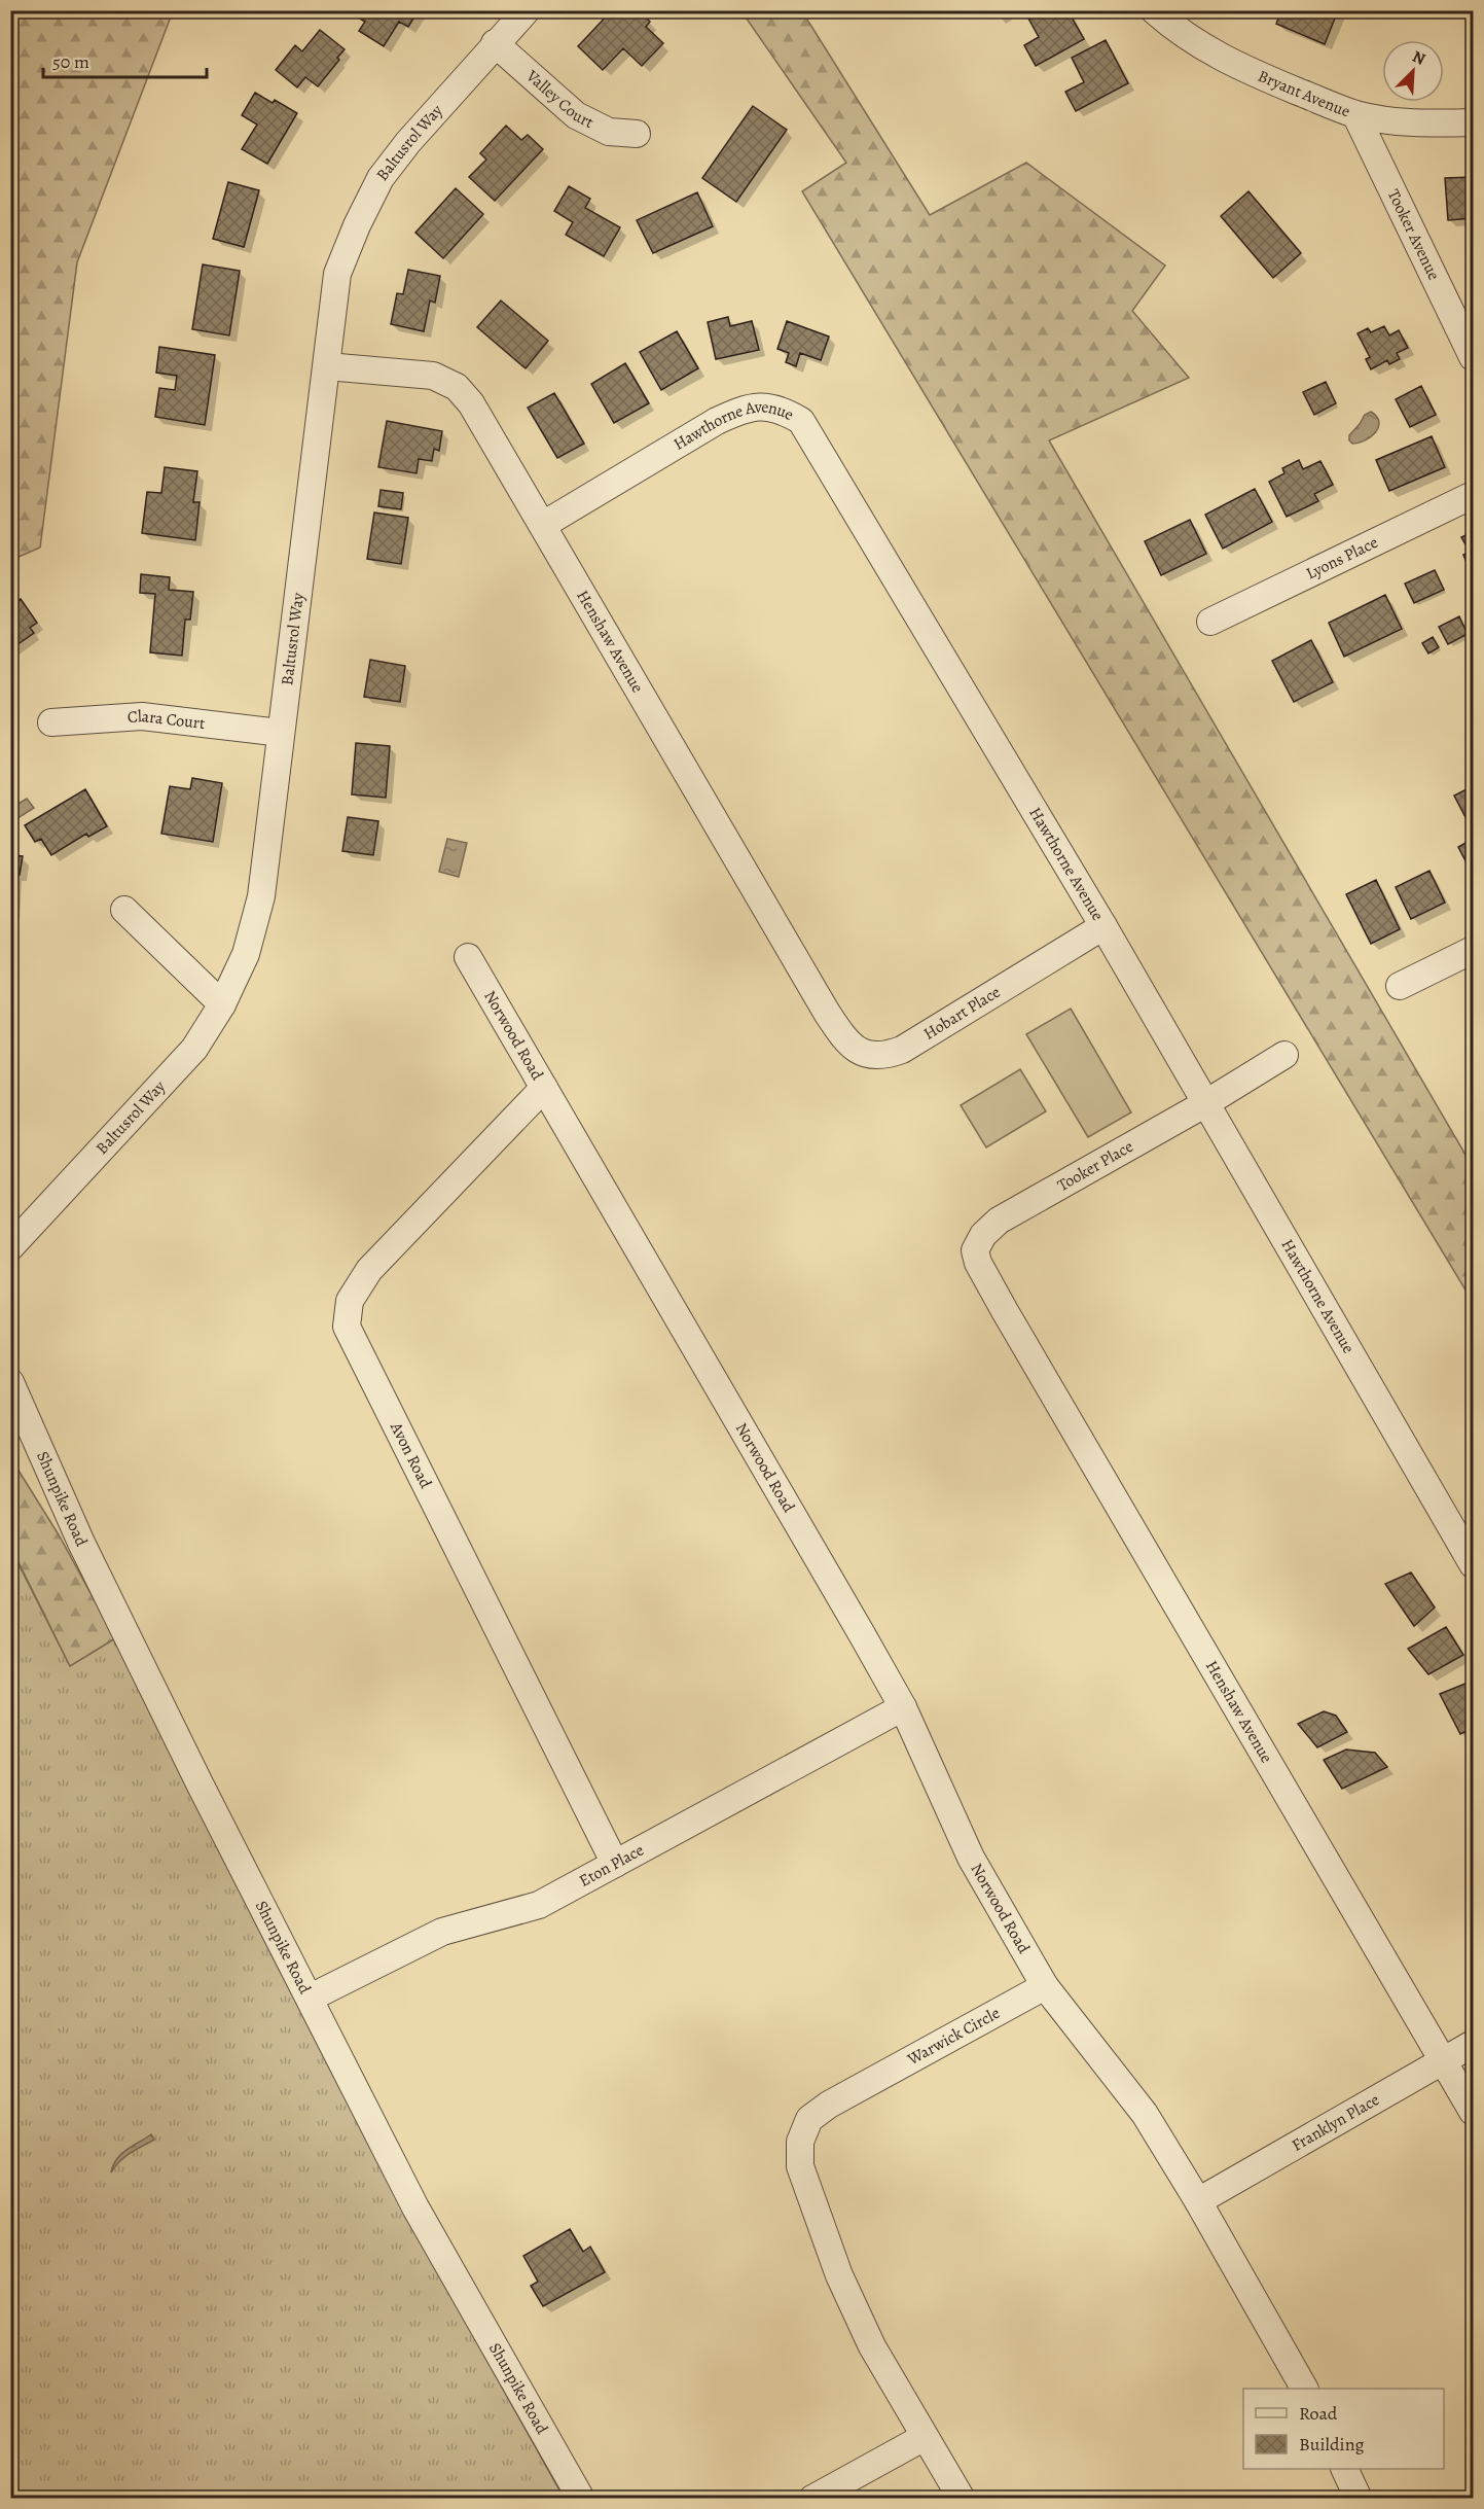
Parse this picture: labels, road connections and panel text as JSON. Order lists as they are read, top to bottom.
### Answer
{
  "streets": {
    "street": [
      "Bryant Avenue",
      "Valley Court",
      "Baltusrol Way",
      "Tooker Avenue",
      "Hawthorne Avenue",
      "Lyons Place",
      "Henshaw Avenue",
      "Clara Court",
      "Hobart Place",
      "Norwood Road",
      "Tooker Place",
      "Avon Road",
      "Shunpike Road",
      "Eton Place",
      "Warwick Circle",
      "Franklyn Place"
    ]
  },
  "crossings": [
    ["Bryant Avenue", "Tooker Avenue"],
    ["Valley Court", "Baltusrol Way"],
    ["Baltusrol Way", "Henshaw Avenue"],
    ["Baltusrol Way", "Clara Court"],
    ["Hawthorne Avenue", "Henshaw Avenue"],
    ["Hawthorne Avenue", "Hobart Place"],
    ["Hawthorne Avenue", "Tooker Place"],
    ["Henshaw Avenue", "Hobart Place"],
    ["Henshaw Avenue", "Tooker Place"],
    ["Henshaw Avenue", "Franklyn Place"],
    ["Norwood Road", "Avon Road"],
    ["Norwood Road", "Eton Place"],
    ["Norwood Road", "Warwick Circle"],
    ["Avon Road", "Eton Place"],
    ["Shunpike Road", "Eton Place"]
  ],
  "legend": ["Road", "Building"],
  "scale_bar": "50 m",
  "north": "top right"
}
